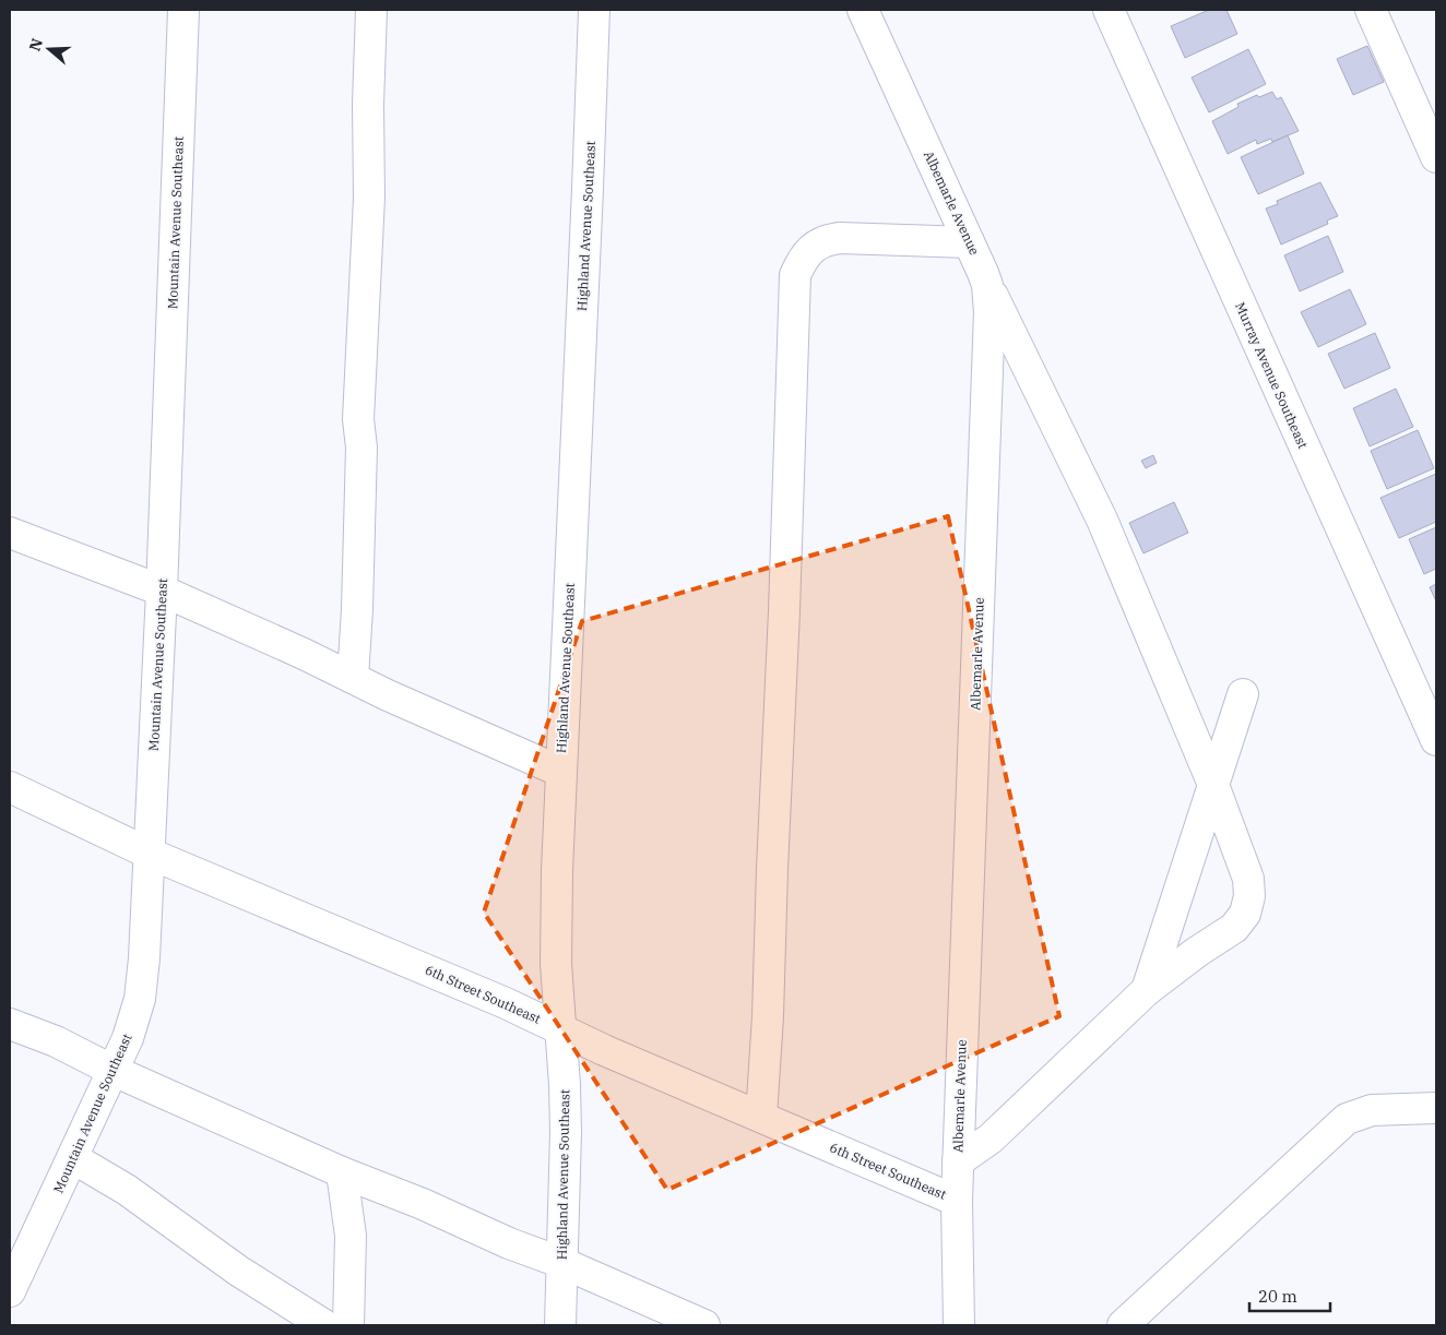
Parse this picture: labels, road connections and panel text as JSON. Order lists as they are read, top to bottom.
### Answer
{
  "streets": {
    "street": [
      "Albemarle Avenue",
      "Mountain Avenue Southeast",
      "Highland Avenue Southeast",
      "Murray Avenue Southeast",
      "6th Street Southeast"
    ]
  },
  "crossings": [
    ["Albemarle Avenue", "6th Street Southeast"],
    ["Mountain Avenue Southeast", "6th Street Southeast"],
    ["Highland Avenue Southeast", "6th Street Southeast"]
  ],
  "scale_bar": "20 m",
  "north": "left"
}
